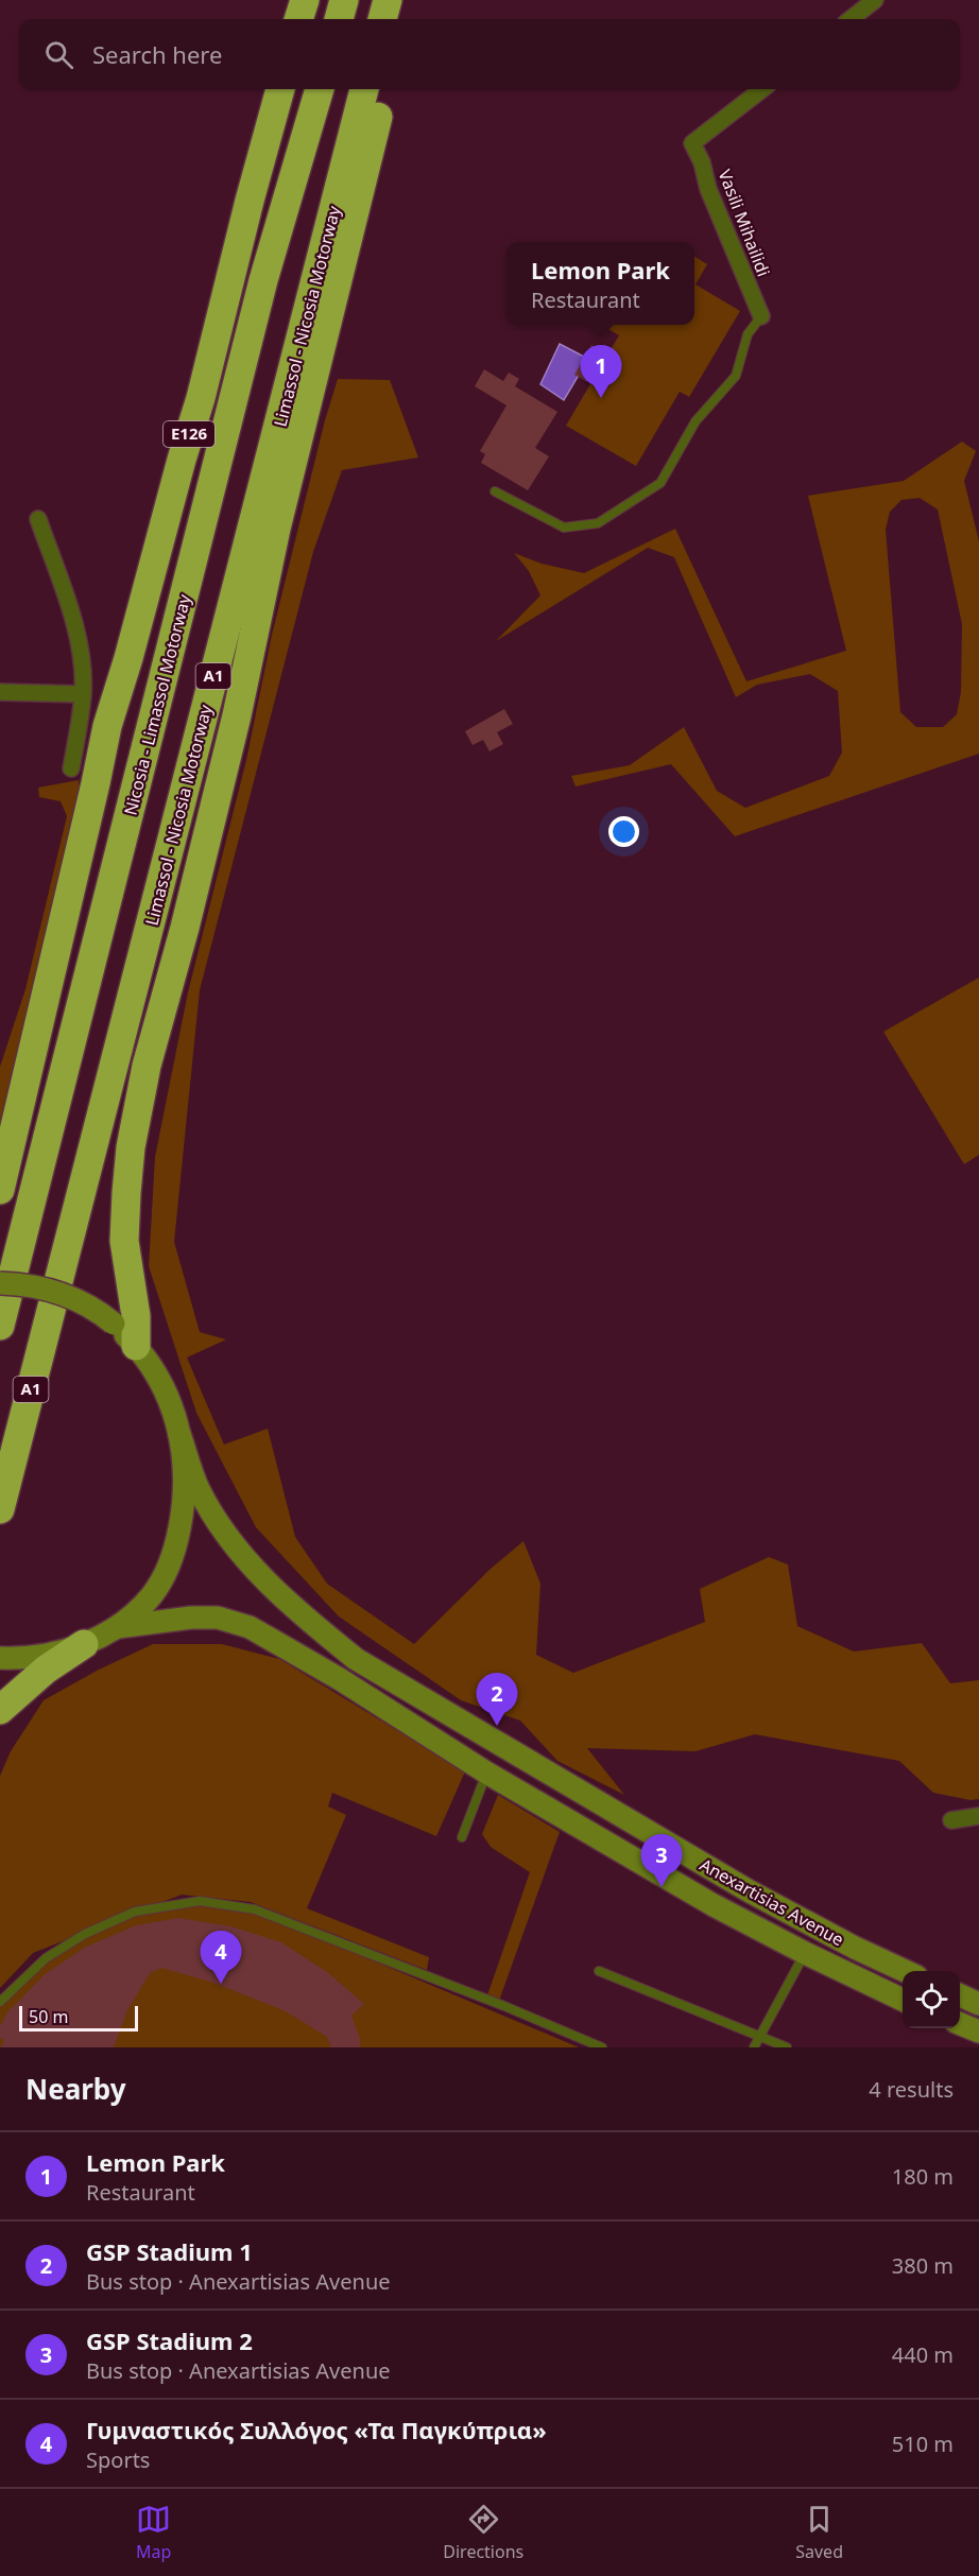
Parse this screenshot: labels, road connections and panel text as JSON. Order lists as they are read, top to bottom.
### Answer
{
  "streets": {
    "highway": [
      "Limassol - Nicosia Motorway",
      "E126",
      "A1",
      "Nicosia - Limassol Motorway"
    ],
    "main road": ["Anexartisias Avenue"],
    "street": ["Vasili Mihailidi"]
  },
  "scale_bar": "50 m",
  "page": {
    "search": "Search here",
    "popup": ["Lemon Park", "Restaurant"],
    "pins": [
      "1",
      "2",
      "3",
      "4"
    ],
    "scale": "50 m",
    "heading": ["Nearby", "4 results"],
    "list": [
      {
        "mark": "1",
        "name": "Lemon Park",
        "note": "Restaurant",
        "value": "180 m"
      },
      {
        "mark": "2",
        "name": "GSP Stadium 1",
        "note": "Bus stop · Anexartisias Avenue",
        "value": "380 m"
      },
      {
        "mark": "3",
        "name": "GSP Stadium 2",
        "note": "Bus stop · Anexartisias Avenue",
        "value": "440 m"
      },
      {
        "mark": "4",
        "name": "Γυμναστικός Συλλόγος «Τα Παγκύπρια»",
        "note": "Sports",
        "value": "510 m"
      }
    ],
    "nav": ["Map", "Directions", "Saved"]
  }
}
